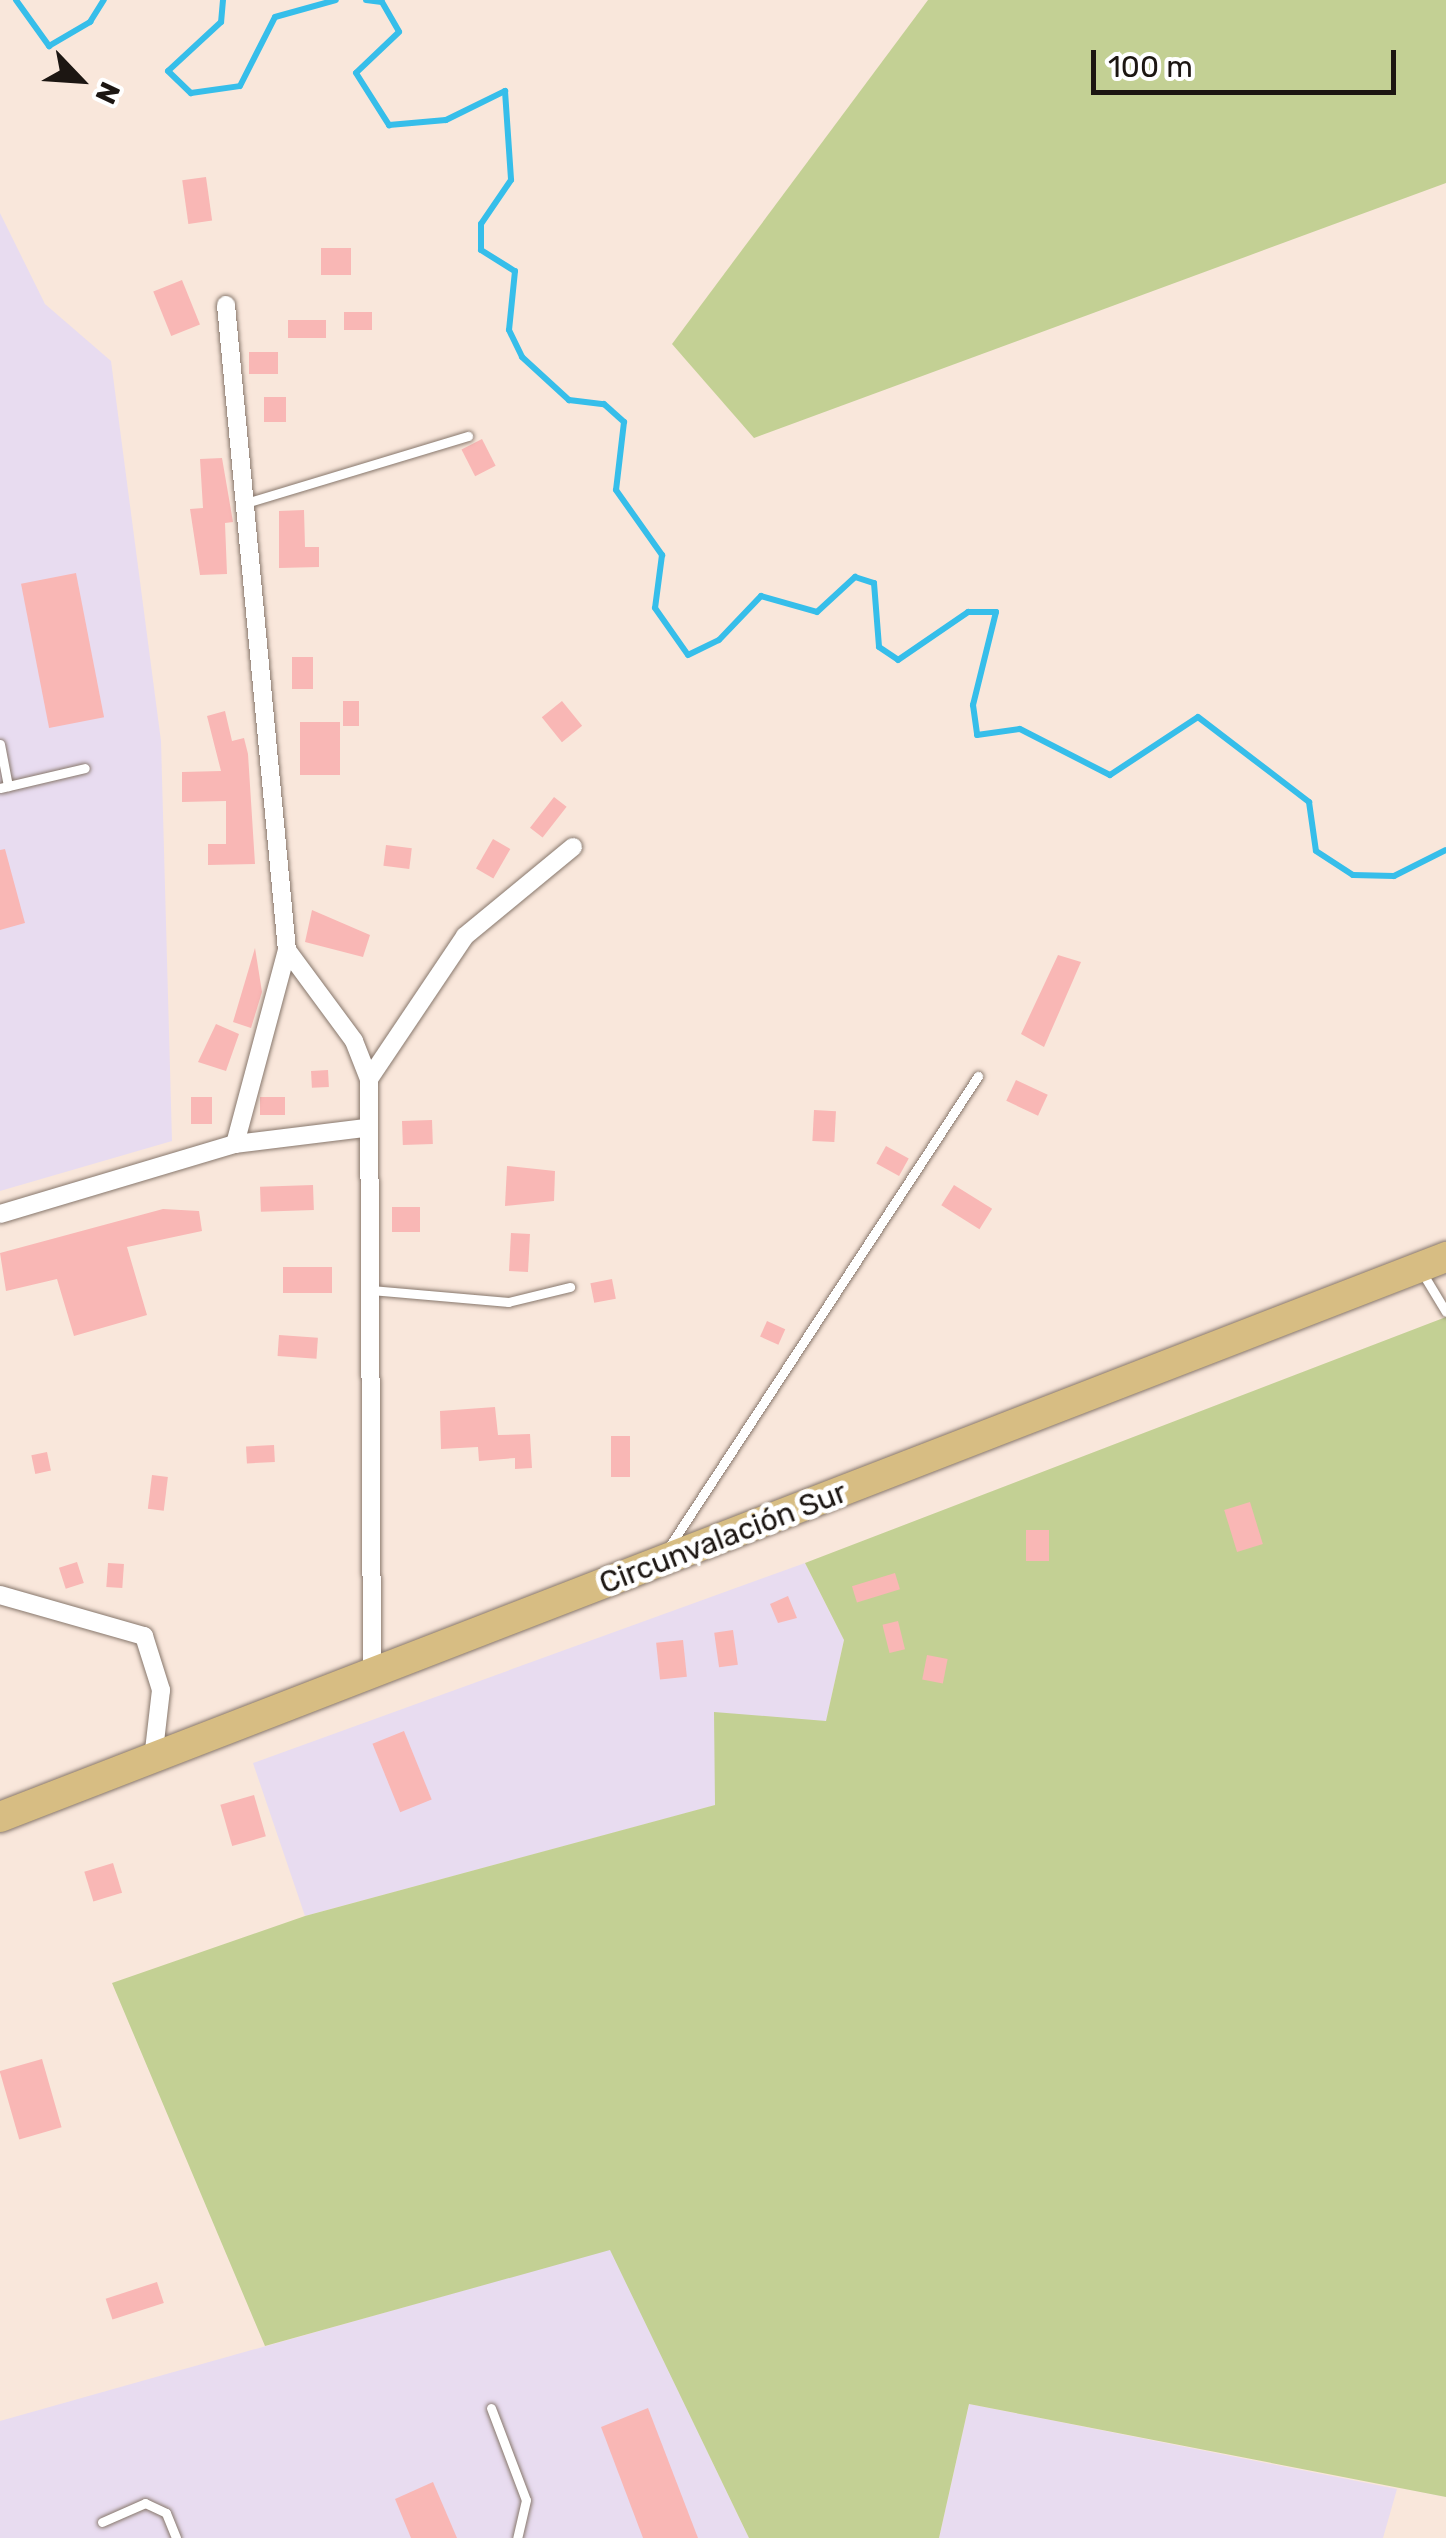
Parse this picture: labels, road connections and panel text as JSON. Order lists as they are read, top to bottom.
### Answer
{
  "streets": {
    "main road": ["Circunvalación Sur"]
  },
  "scale_bar": "100 m",
  "north": "bottom right"
}
